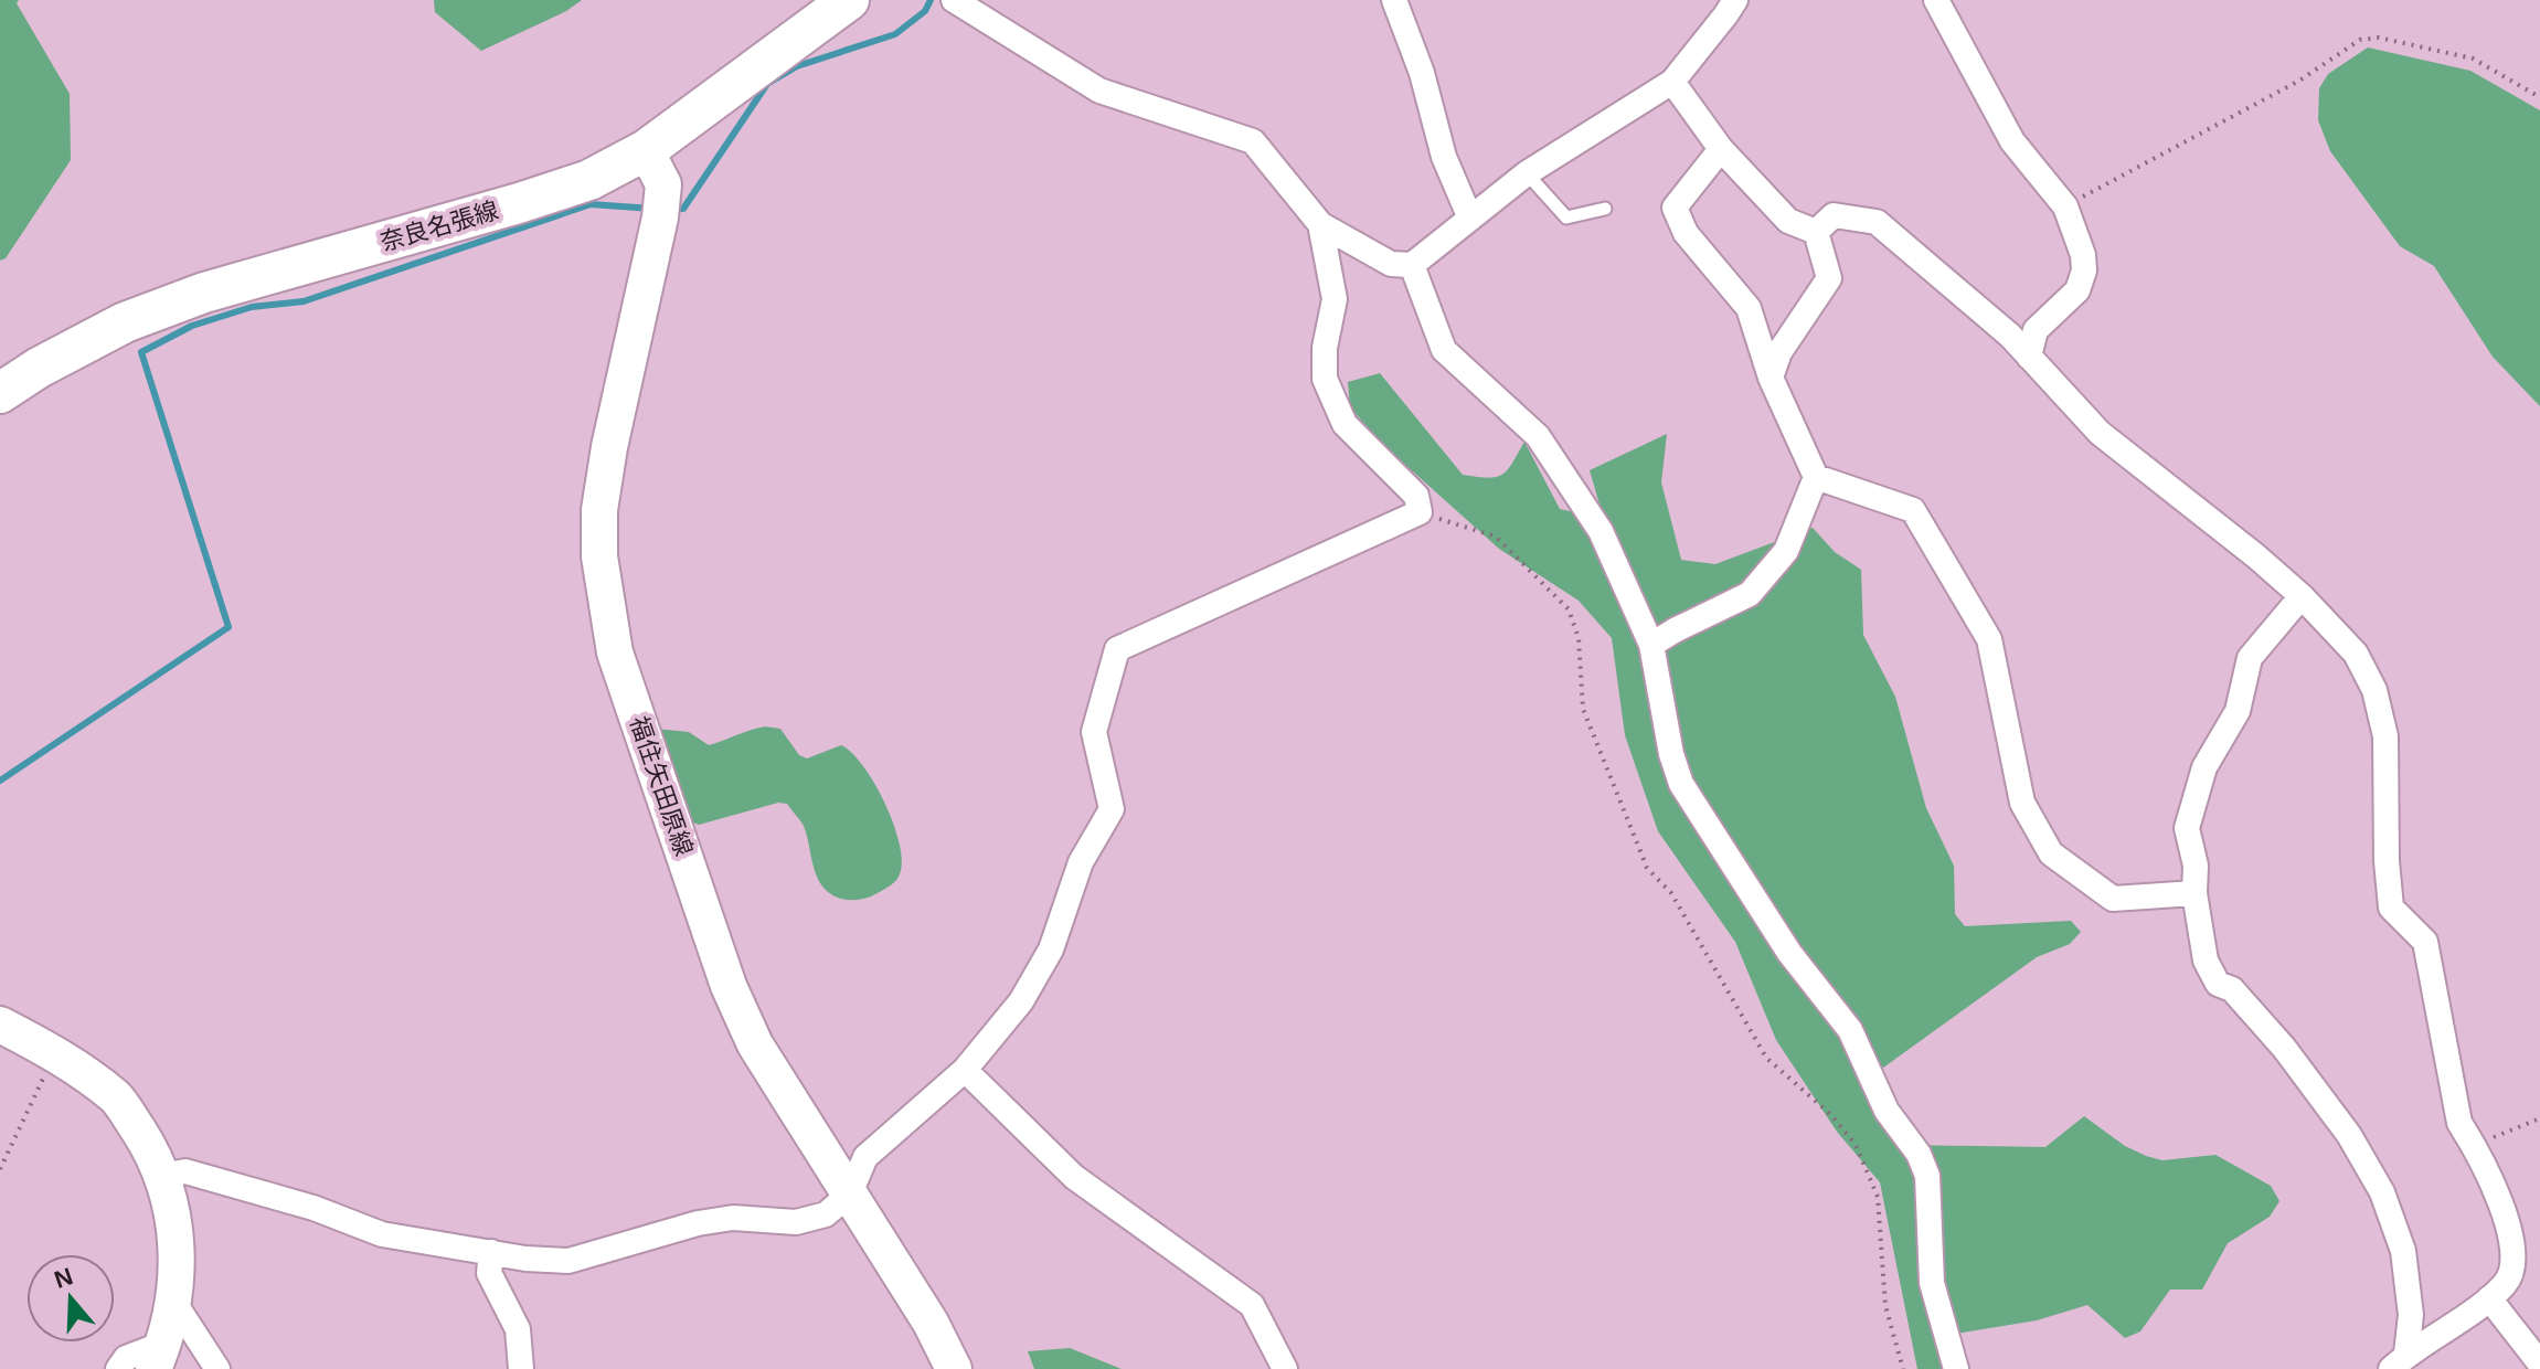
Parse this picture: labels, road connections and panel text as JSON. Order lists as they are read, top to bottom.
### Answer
{
  "streets": {
    "main road": ["奈良名張線", "福住矢田原線"]
  },
  "crossings": [
    ["奈良名張線", "福住矢田原線"]
  ],
  "north": "top"
}
